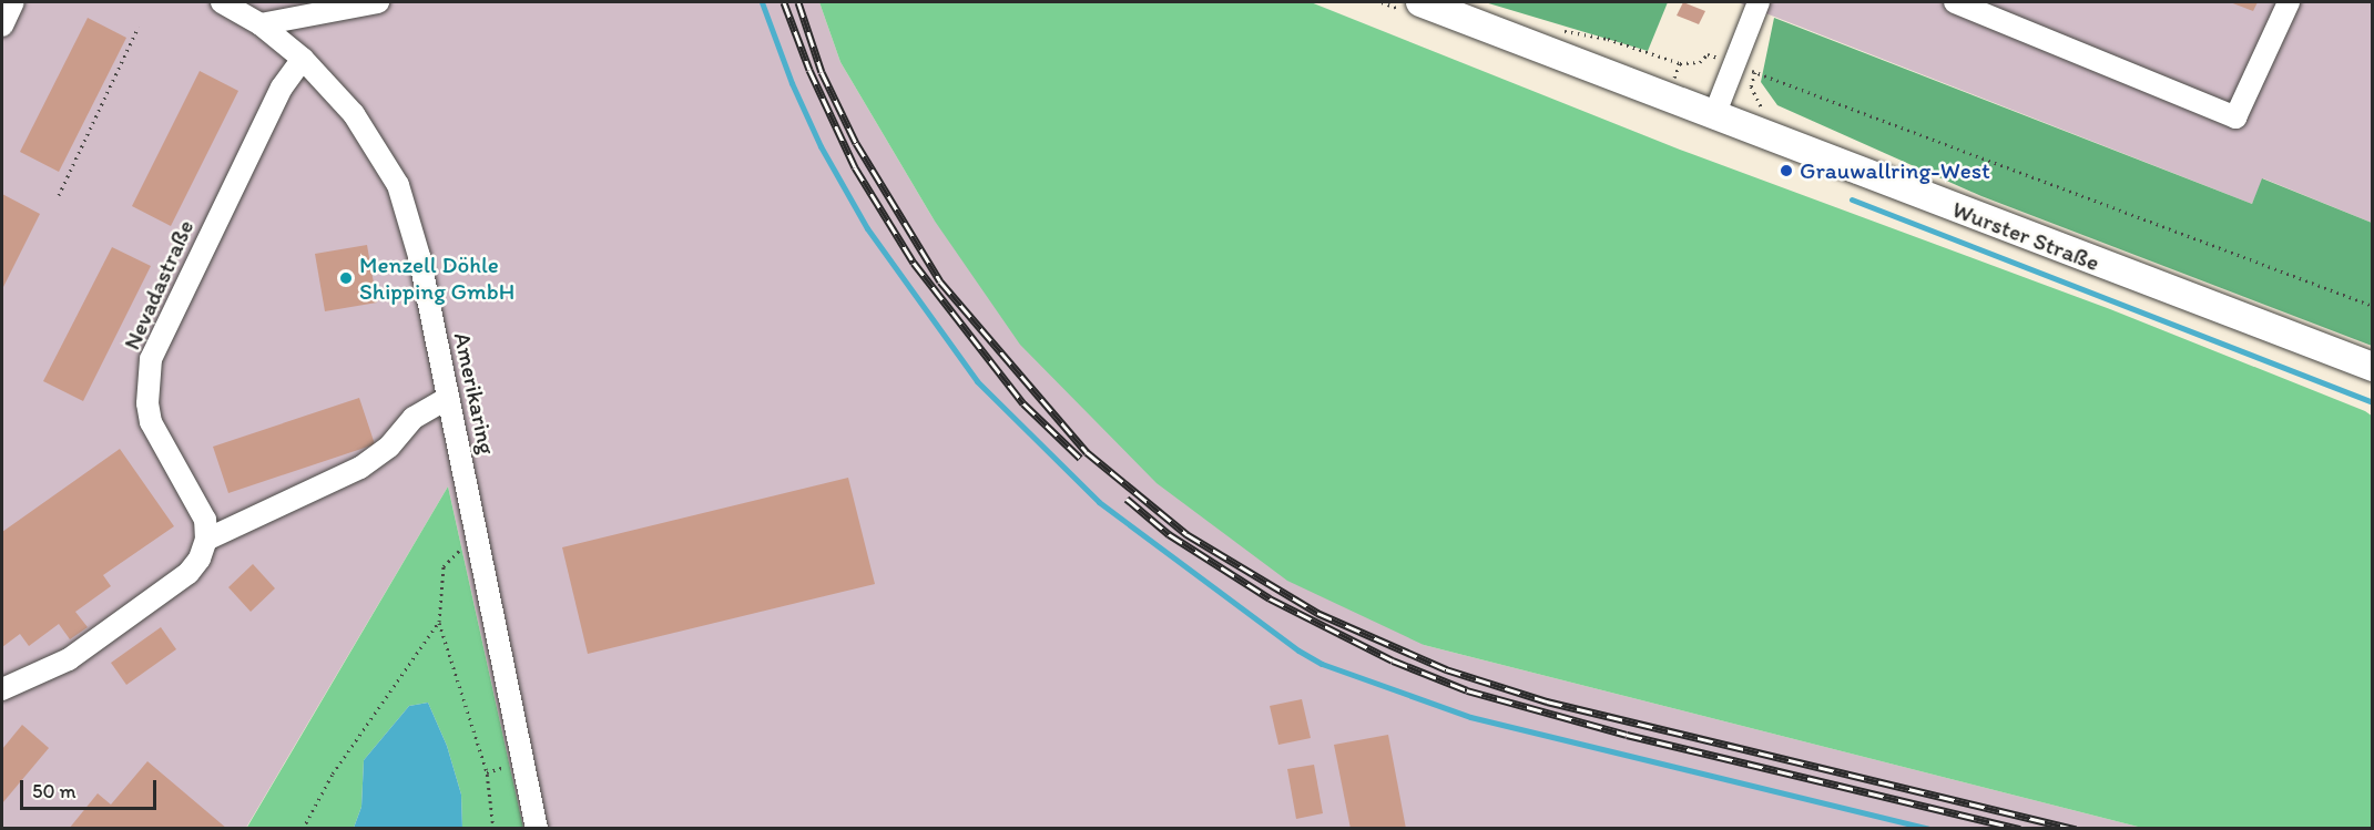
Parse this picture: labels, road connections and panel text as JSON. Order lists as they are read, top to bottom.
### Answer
{
  "streets": {
    "main road": ["Wurster Straße"],
    "street": ["Nevadastraße", "Amerikaring"]
  },
  "crossings": [
    ["Nevadastraße", "Amerikaring"]
  ],
  "places": ["Grauwallring-West", "Menzell Döhle Shipping GmbH"],
  "scale_bar": "50 m"
}
